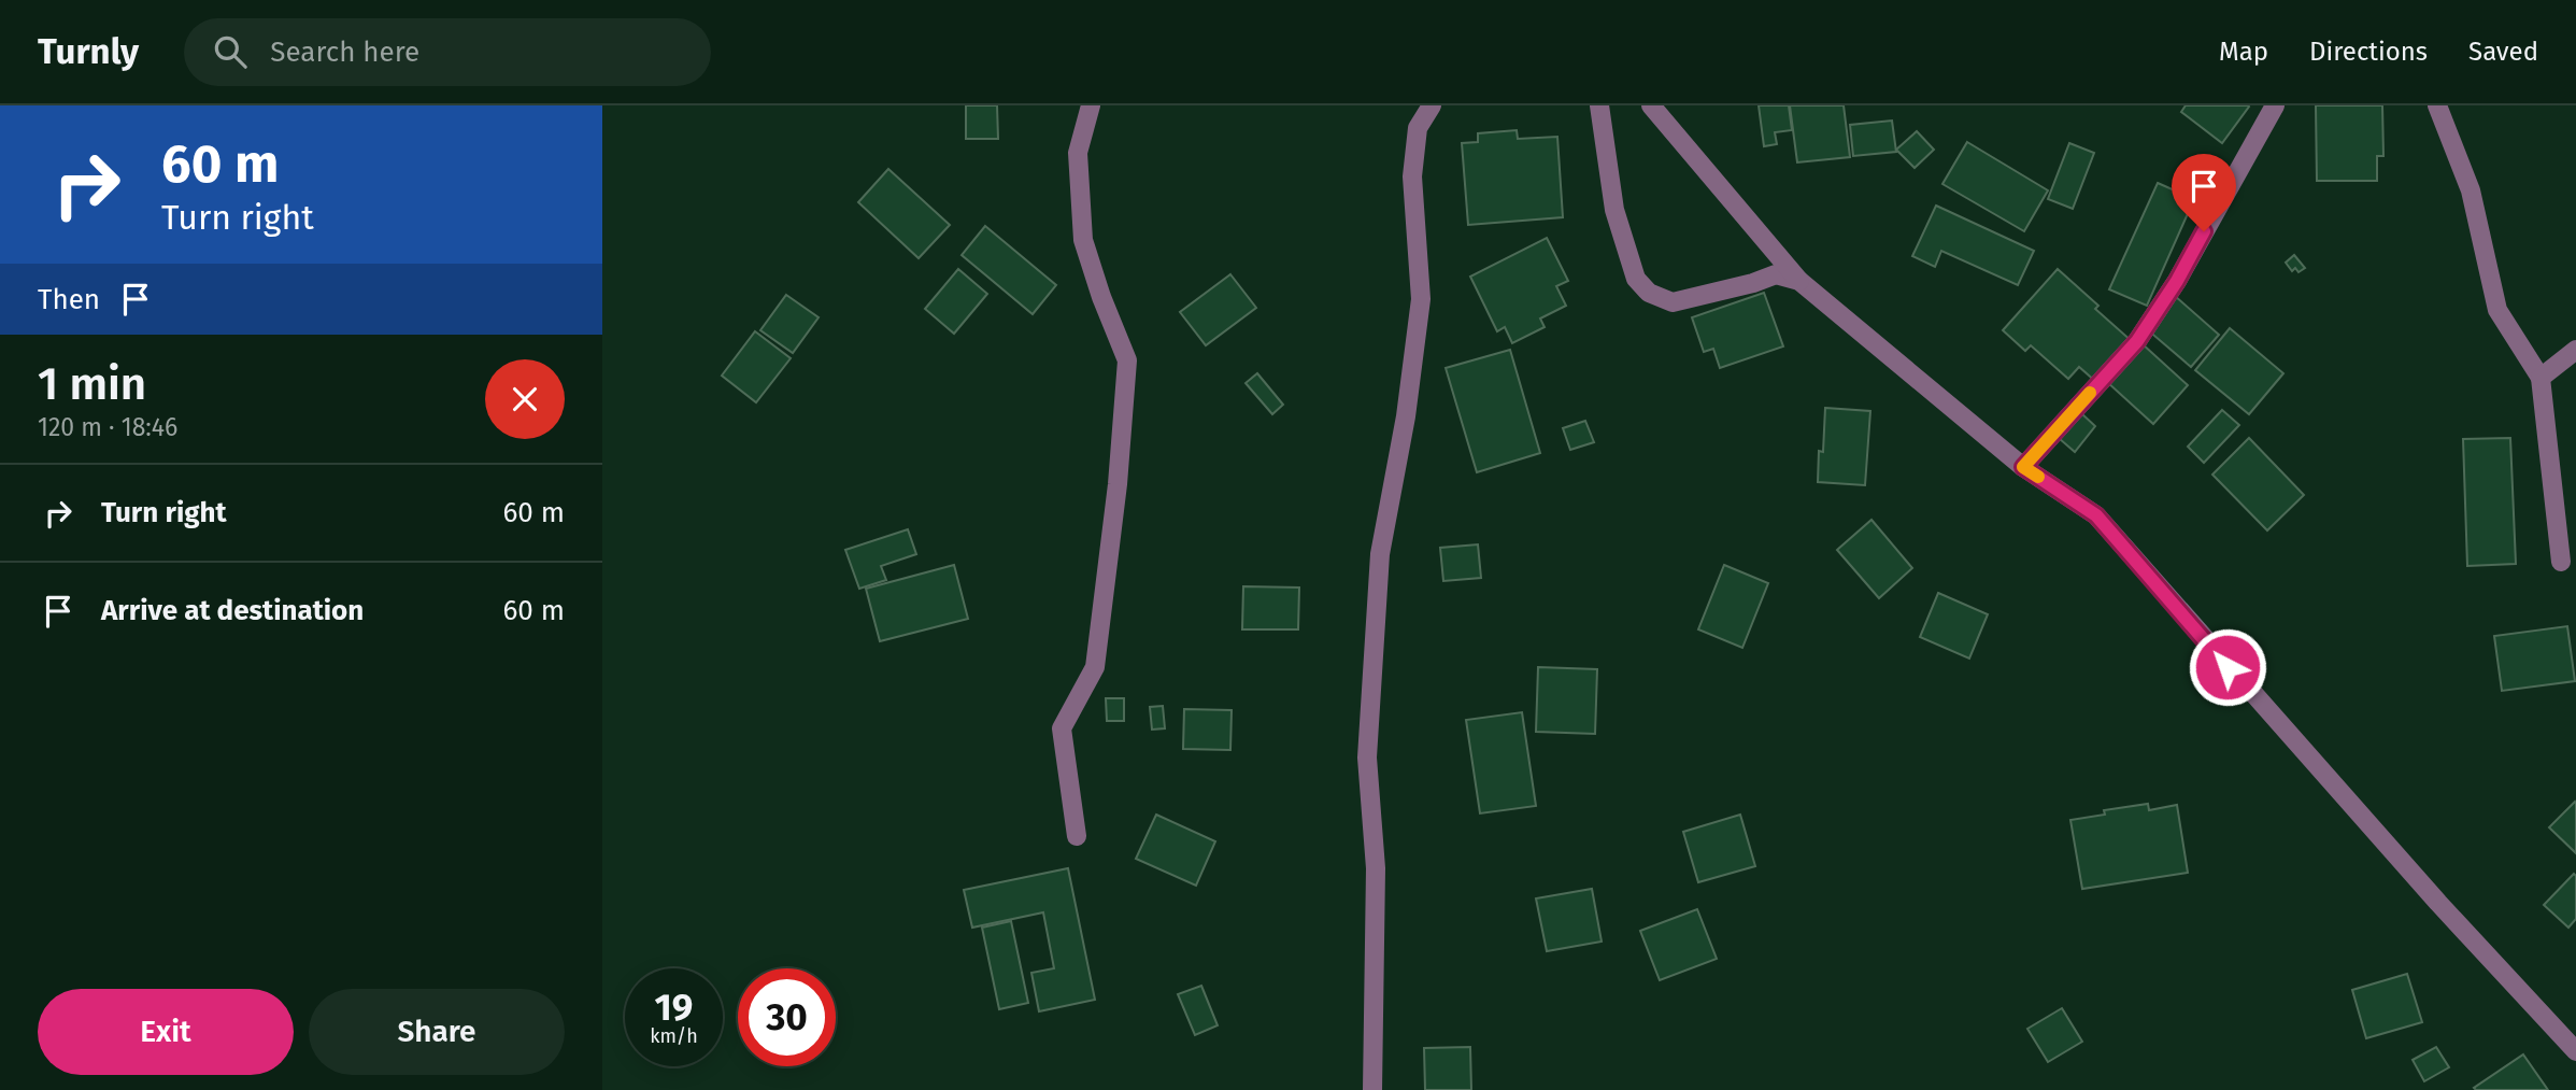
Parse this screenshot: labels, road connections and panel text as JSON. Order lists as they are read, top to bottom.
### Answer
{
  "page": {
    "header": "Turnly",
    "search": "Search here",
    "nav": ["Map", "Directions", "Saved"],
    "turn": ["60 m", "Turn right"],
    "then": "Then",
    "heading": ["1 min", "120 m · 18:46"],
    "list": [
      {
        "name": "Turn right",
        "value": "60 m"
      },
      {
        "name": "Arrive at destination",
        "value": "60 m"
      }
    ],
    "speed": "19 km/h",
    "limit": "30",
    "buttons": ["Exit", "Share"]
  }
}
